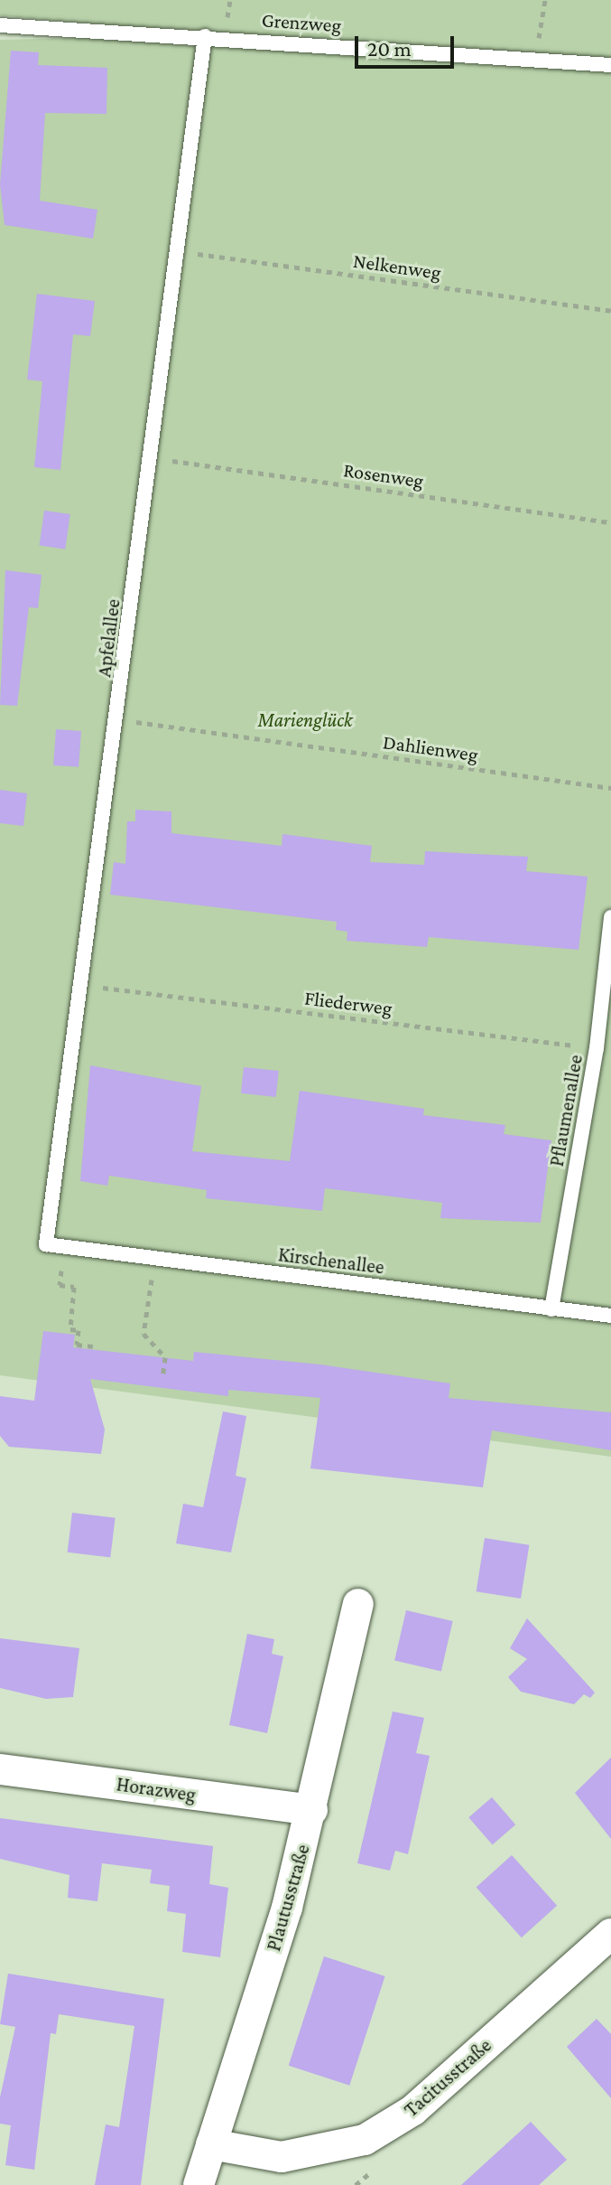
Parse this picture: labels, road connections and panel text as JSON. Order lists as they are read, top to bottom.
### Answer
{
  "streets": {
    "street": ["Horazweg", "Plautusstraße", "Tacitusstraße"],
    "lane": [
      "Grenzweg",
      "Apfelallee",
      "Pflaumenallee",
      "Kirschenallee"
    ],
    "path": [
      "Nelkenweg",
      "Rosenweg",
      "Dahlienweg",
      "Fliederweg"
    ]
  },
  "crossings": [
    ["Grenzweg", "Apfelallee"],
    ["Nelkenweg", "Apfelallee"],
    ["Rosenweg", "Apfelallee"],
    ["Apfelallee", "Dahlienweg"],
    ["Apfelallee", "Fliederweg"],
    ["Apfelallee", "Kirschenallee"],
    ["Fliederweg", "Pflaumenallee"],
    ["Pflaumenallee", "Kirschenallee"],
    ["Horazweg", "Plautusstraße"],
    ["Plautusstraße", "Tacitusstraße"]
  ],
  "parks": ["Marienglück"],
  "scale_bar": "20 m"
}
